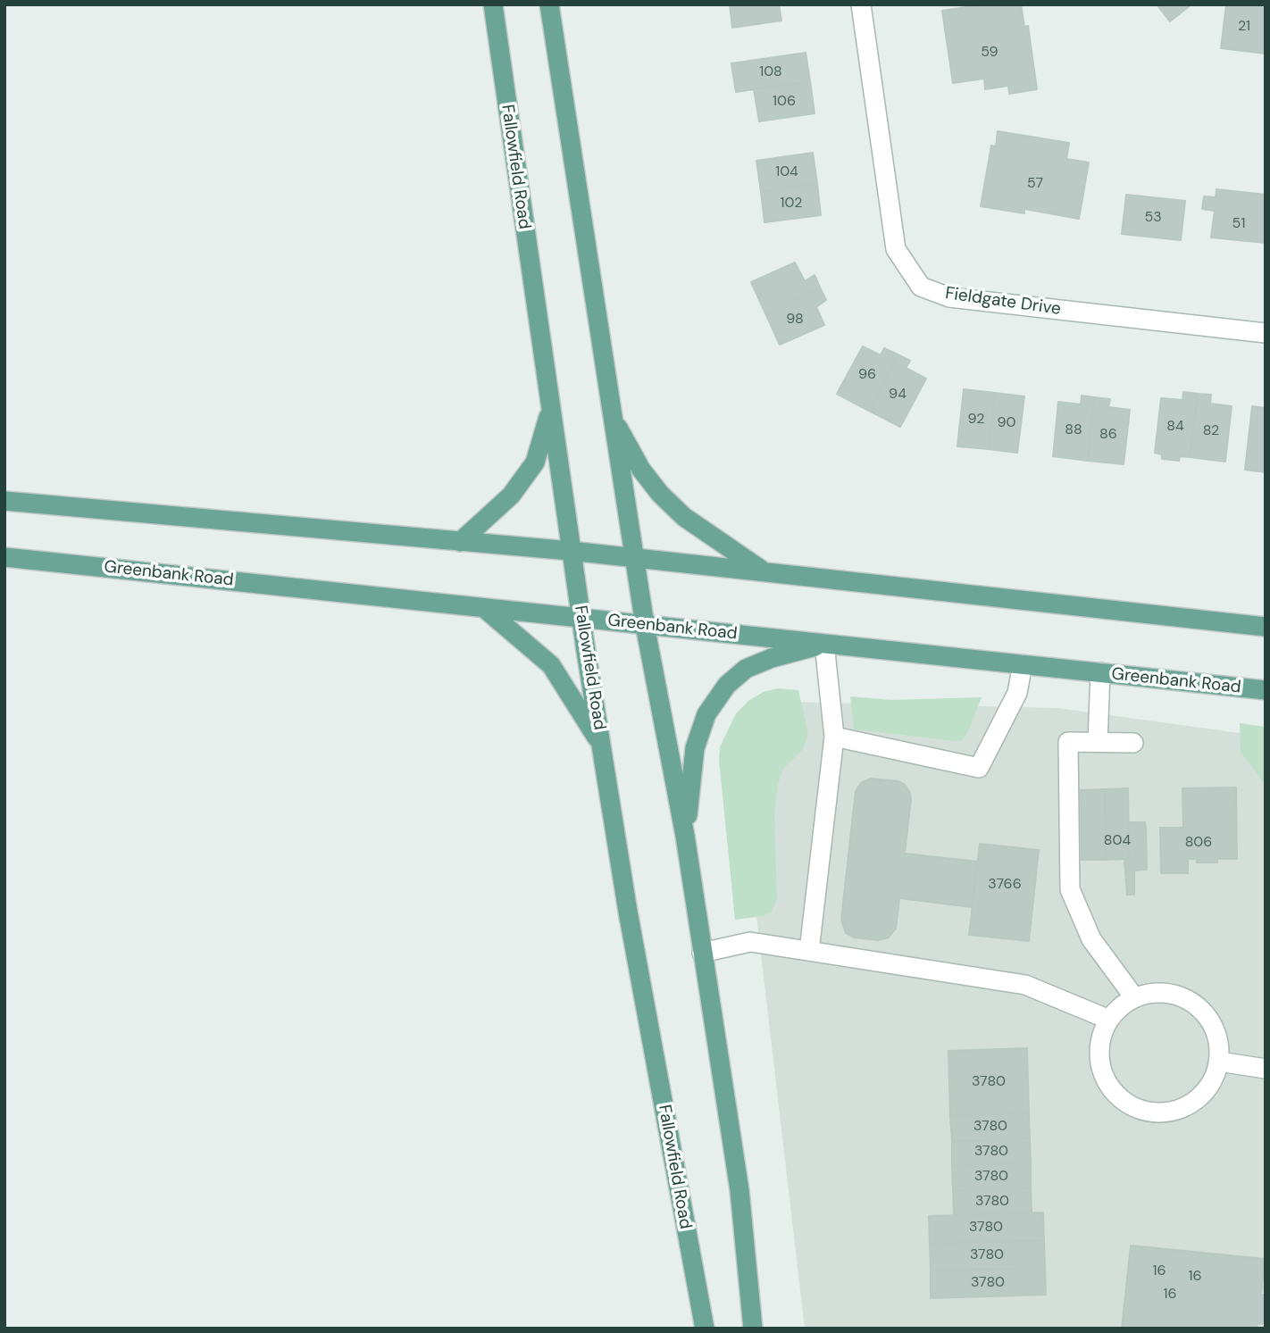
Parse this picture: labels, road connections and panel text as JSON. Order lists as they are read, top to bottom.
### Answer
{
  "streets": {
    "main road": ["Fallowfield Road", "Greenbank Road"],
    "street": ["Fieldgate Drive"]
  },
  "crossings": [
    ["Fallowfield Road", "Greenbank Road"]
  ],
  "house_numbers": [
    "21",
    "59",
    "108",
    "106",
    "104",
    "57",
    "102",
    "53",
    "51",
    "98",
    "96",
    "94",
    "92",
    "90",
    "84",
    "88",
    "82",
    "86",
    "804",
    "806",
    "3766",
    "3780",
    "3780",
    "3780",
    "3780",
    "3780",
    "3780",
    "3780",
    "16",
    "16",
    "3780",
    "16"
  ]
}
